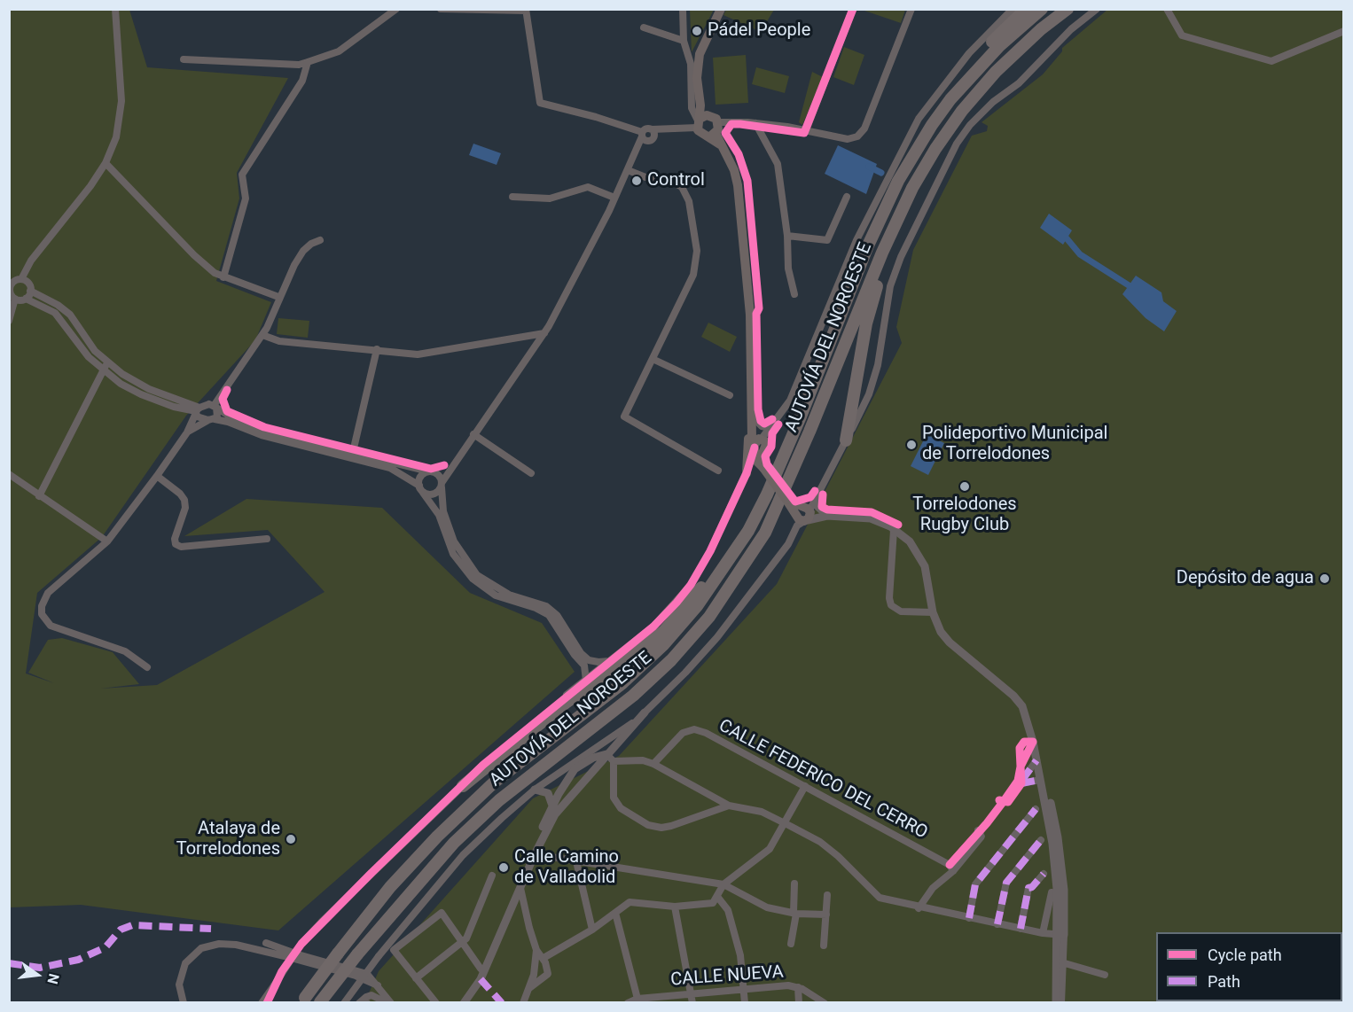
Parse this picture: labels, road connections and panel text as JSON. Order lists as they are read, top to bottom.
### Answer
{
  "streets": {
    "highway": ["AUTOVÍA DEL NOROESTE"],
    "street": ["CALLE FEDERICO DEL CERRO", "CALLE NUEVA"]
  },
  "places": [
    "Pádel People",
    "Control",
    "Polideportivo Municipal de Torrelodones",
    "Torrelodones Rugby Club",
    "Depósito de agua",
    "Atalaya de Torrelodones",
    "Calle Camino de Valladolid"
  ],
  "legend": ["Cycle path", "Path"],
  "north": "right"
}
